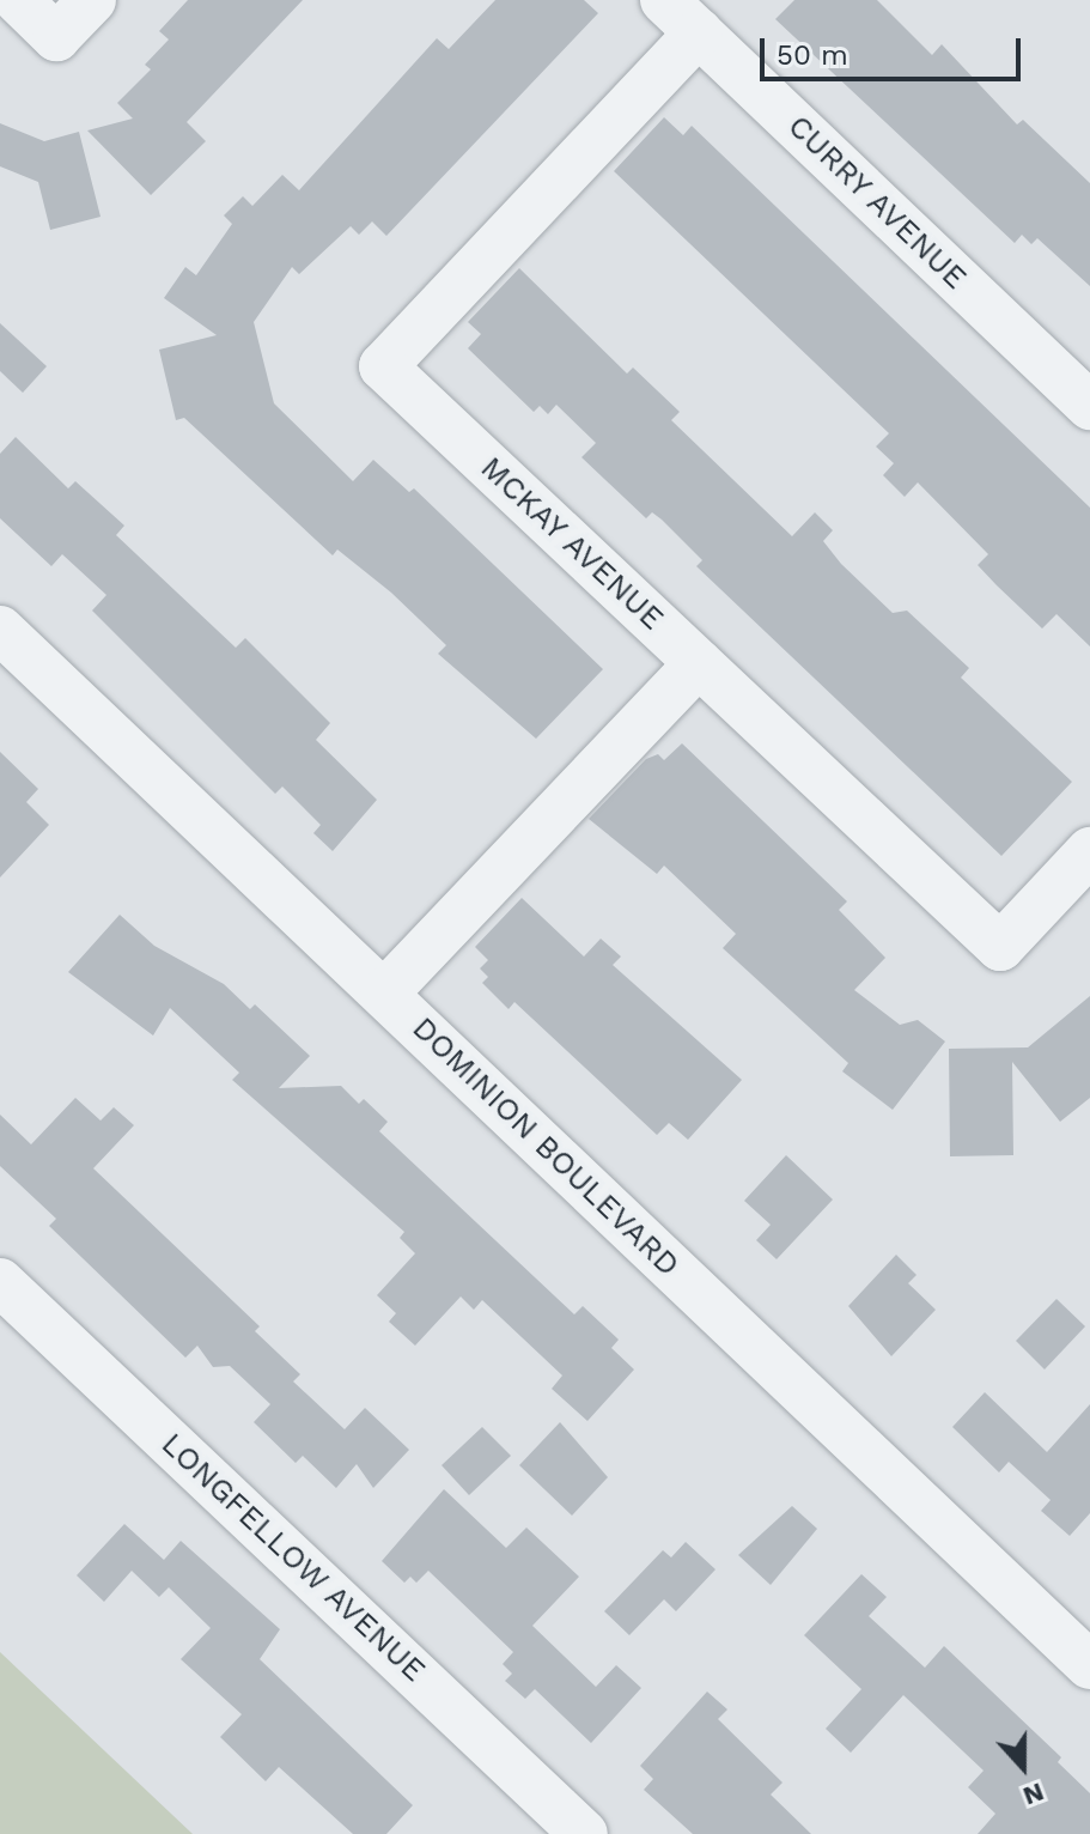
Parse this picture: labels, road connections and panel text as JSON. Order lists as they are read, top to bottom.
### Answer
{
  "streets": {
    "street": [
      "CURRY AVENUE",
      "MCKAY AVENUE",
      "DOMINION BOULEVARD",
      "LONGFELLOW AVENUE"
    ]
  },
  "crossings": [
    ["CURRY AVENUE", "MCKAY AVENUE"]
  ],
  "scale_bar": "50 m",
  "north": "bottom"
}
